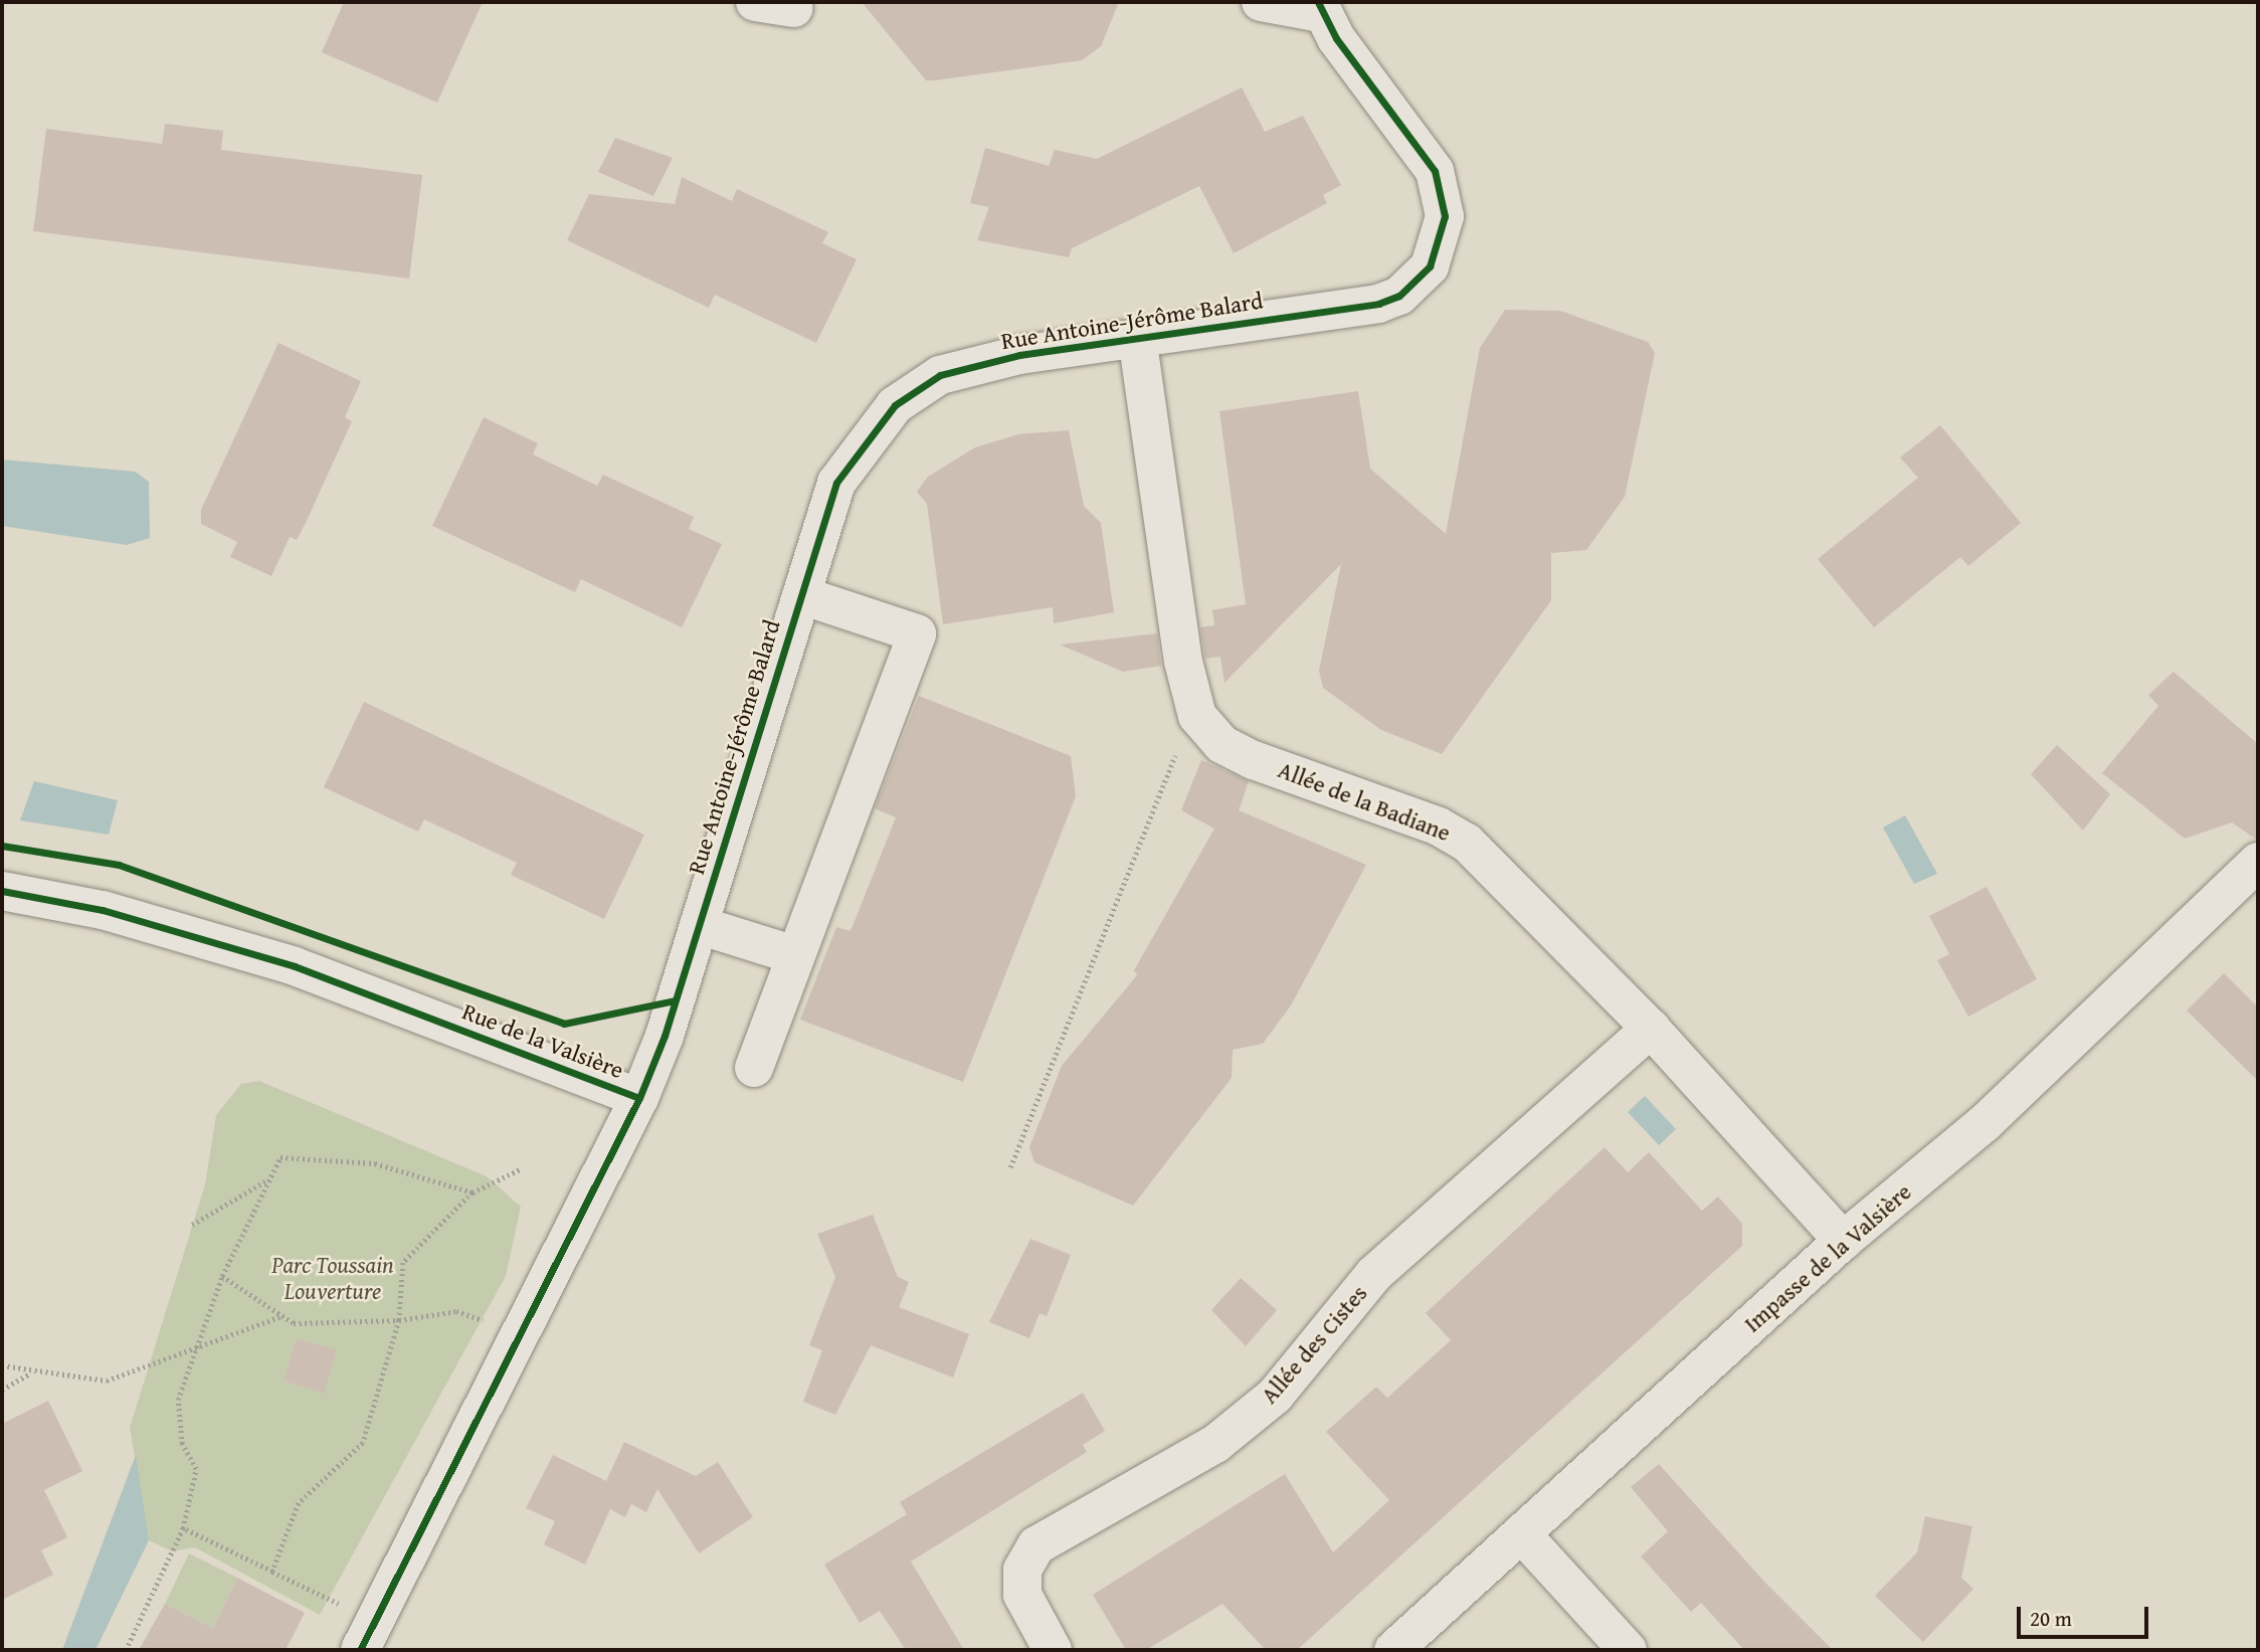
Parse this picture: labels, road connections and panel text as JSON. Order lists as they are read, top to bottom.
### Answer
{
  "streets": {
    "street": [
      "Rue Antoine-Jérôme Balard",
      "Allée de la Badiane",
      "Rue de la Valsière",
      "Impasse de la Valsière",
      "Allée des Cistes"
    ]
  },
  "crossings": [
    ["Rue Antoine-Jérôme Balard", "Allée de la Badiane"],
    ["Rue Antoine-Jérôme Balard", "Rue de la Valsière"],
    ["Allée de la Badiane", "Impasse de la Valsière"],
    ["Allée de la Badiane", "Allée des Cistes"]
  ],
  "parks": ["Parc Toussain Louverture"],
  "scale_bar": "20 m"
}
